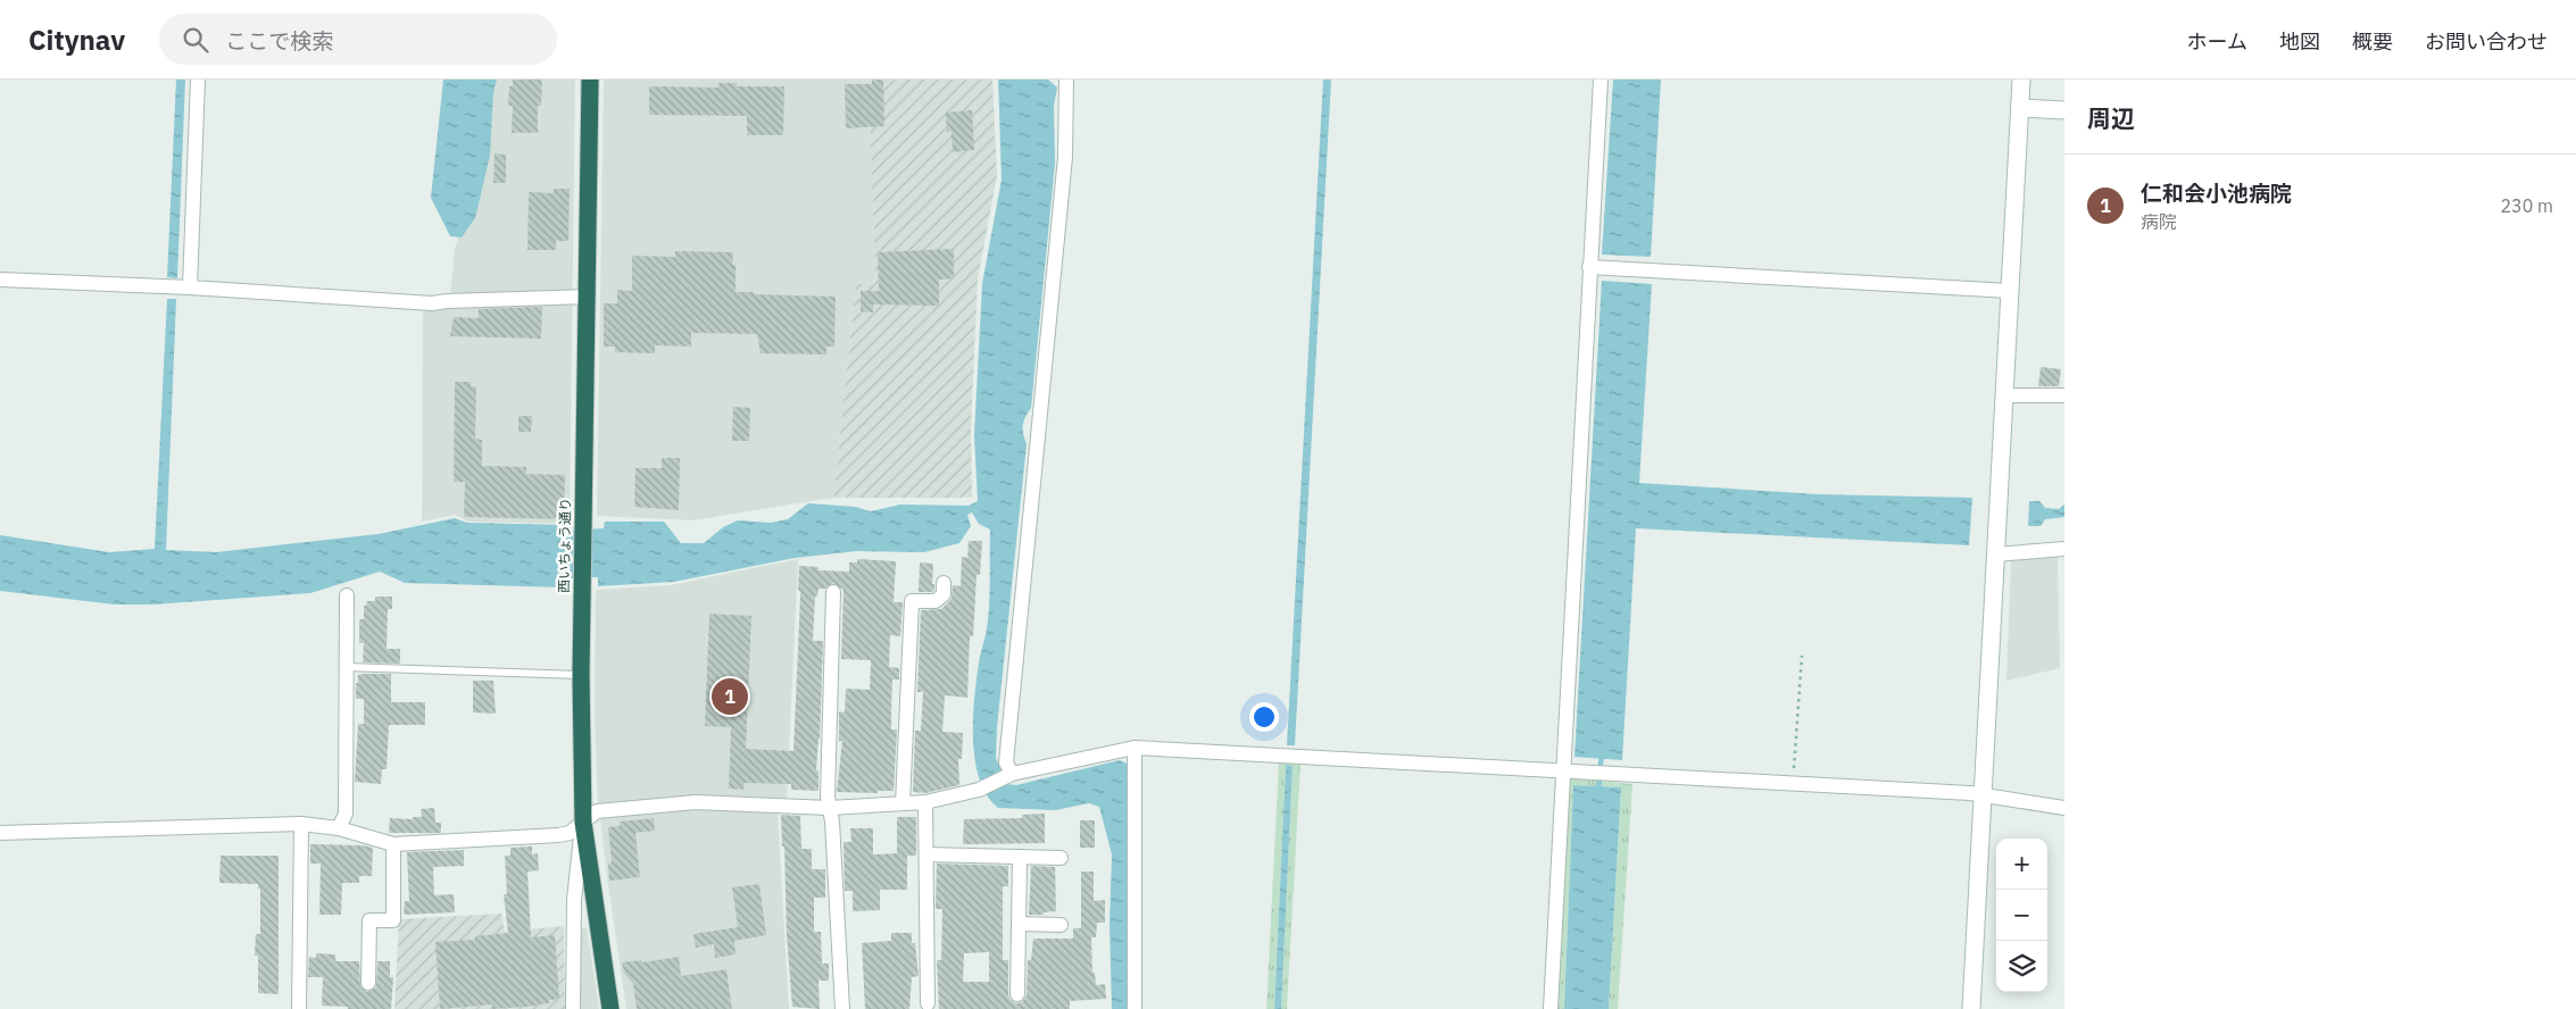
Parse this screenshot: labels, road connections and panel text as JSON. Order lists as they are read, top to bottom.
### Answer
{
  "streets": {
    "highway": ["西いちょう通り"]
  },
  "page": {
    "header": "Citynav",
    "search": "ここで検索",
    "nav": [
      "ホーム",
      "地図",
      "概要",
      "お問い合わせ"
    ],
    "heading": "周辺",
    "list": [
      {
        "mark": "1",
        "name": "仁和会小池病院",
        "note": "病院",
        "value": "230 m"
      }
    ],
    "pins": "1",
    "map_buttons": ["+", "−"]
  }
}
